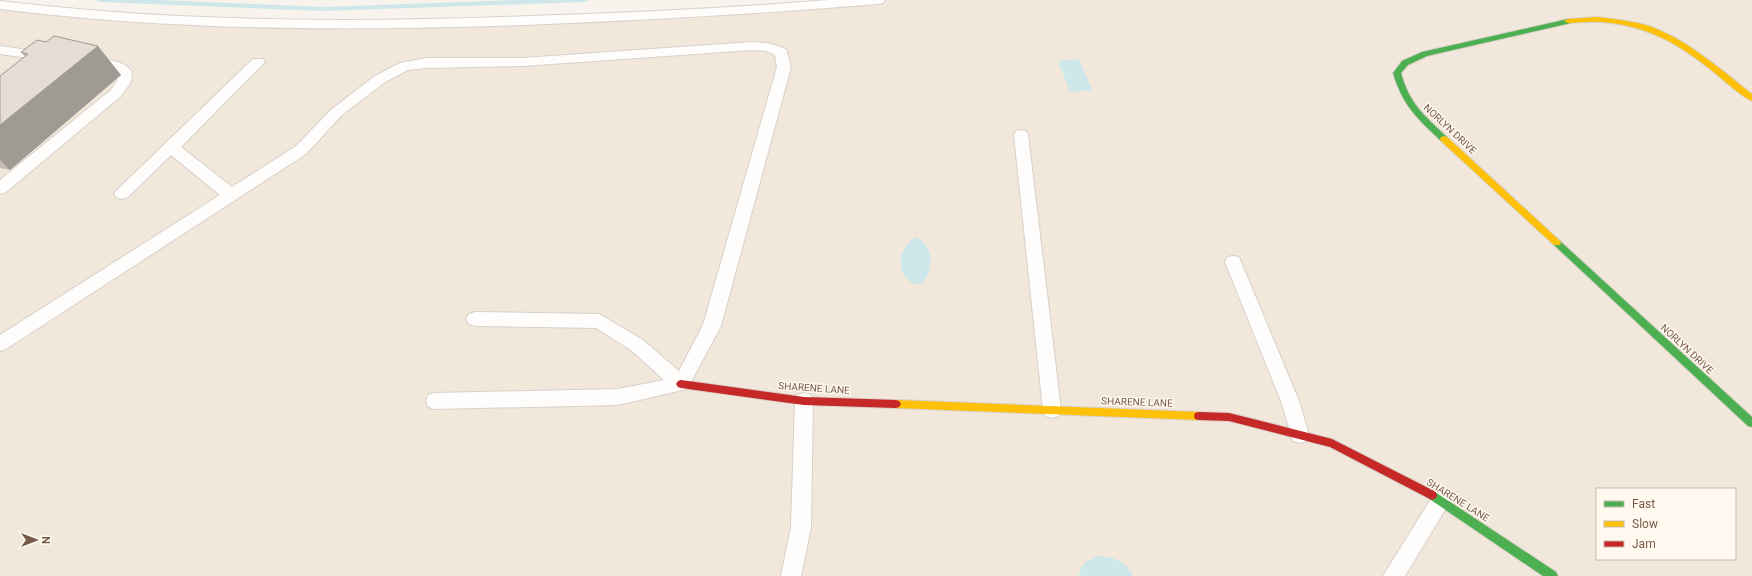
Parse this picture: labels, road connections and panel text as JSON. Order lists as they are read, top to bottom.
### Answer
{
  "streets": {
    "street": ["NORLYN DRIVE", "SHARENE LANE"]
  },
  "legend": ["Fast", "Slow", "Jam"],
  "north": "right"
}
